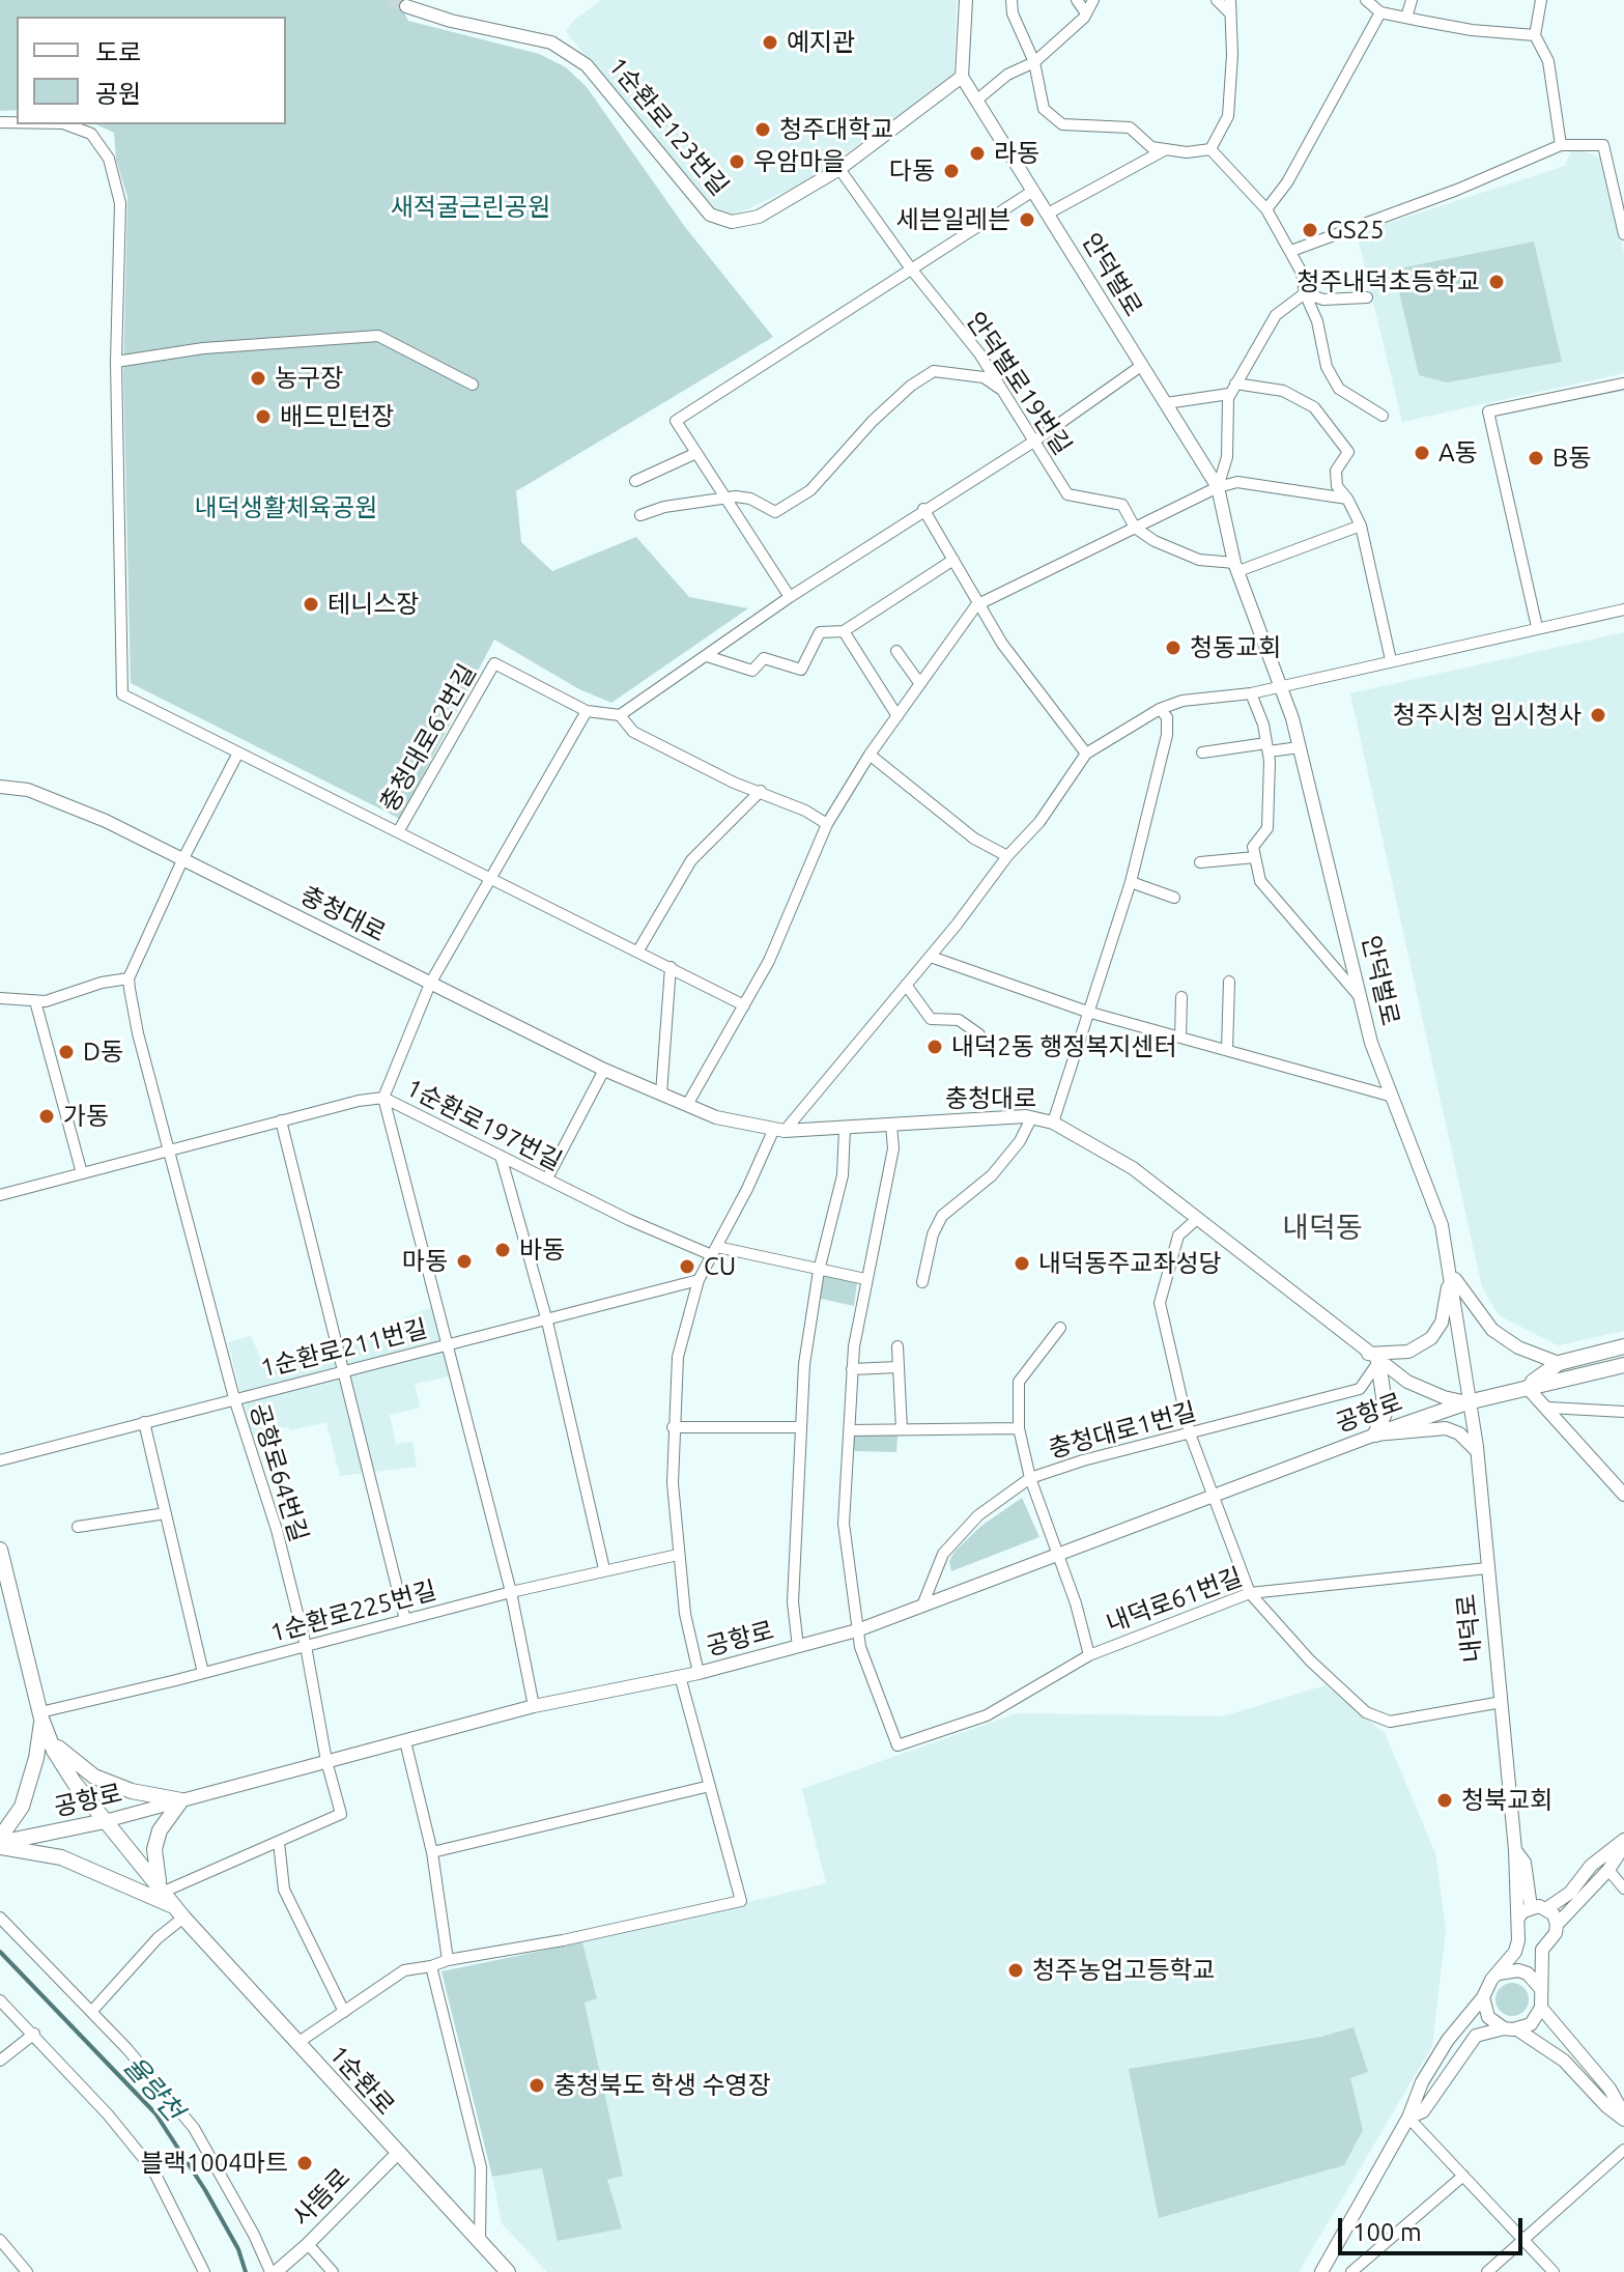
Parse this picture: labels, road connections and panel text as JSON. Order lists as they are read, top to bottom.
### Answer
{
  "streets": {
    "main road": ["공항로", "1순환로"],
    "street": [
      "1순환로123번길",
      "안덕벌로",
      "안덕벌로19번길",
      "충청대로62번길",
      "충청대로",
      "1순환로197번길",
      "1순환로211번길",
      "충청대로1번길",
      "공항로64번길",
      "내덕로61번길",
      "1순환로225번길",
      "내덕로",
      "사뜸로"
    ]
  },
  "crossings": [
    ["1순환로123번길", "안덕벌로"],
    ["1순환로123번길", "안덕벌로19번길"],
    ["안덕벌로", "안덕벌로19번길"],
    ["안덕벌로", "충청대로"],
    ["안덕벌로", "공항로"],
    ["안덕벌로", "내덕로"],
    ["충청대로", "공항로"],
    ["충청대로", "충청대로1번길"],
    ["충청대로", "내덕로"],
    ["1순환로197번길", "공항로64번길"],
    ["1순환로211번길", "공항로64번길"],
    ["공항로", "충청대로1번길"],
    ["공항로", "공항로64번길"],
    ["공항로", "내덕로61번길"],
    ["공항로", "내덕로"],
    ["공항로", "1순환로"],
    ["공항로64번길", "1순환로225번길"],
    ["내덕로61번길", "내덕로"],
    ["1순환로225번길", "1순환로"],
    ["1순환로", "사뜸로"]
  ],
  "districts": ["내덕동"],
  "water": ["율량천"],
  "parks": ["새적굴근린공원", "내덕생활체육공원"],
  "places": [
    "예지관",
    "청주대학교",
    "라동",
    "우암마을",
    "다동",
    "세븐일레븐",
    "GS25",
    "청주내덕초등학교",
    "농구장",
    "배드민턴장",
    "A동",
    "B동",
    "테니스장",
    "청동교회",
    "청주시청 임시청사",
    "내덕2동 행정복지센터",
    "D동",
    "가동",
    "바동",
    "마동",
    "내덕동주교좌성당",
    "CU",
    "청북교회",
    "청주농업고등학교",
    "충청북도 학생 수영장",
    "블랙1004마트"
  ],
  "legend": ["도로", "공원"],
  "scale_bar": "100 m"
}
